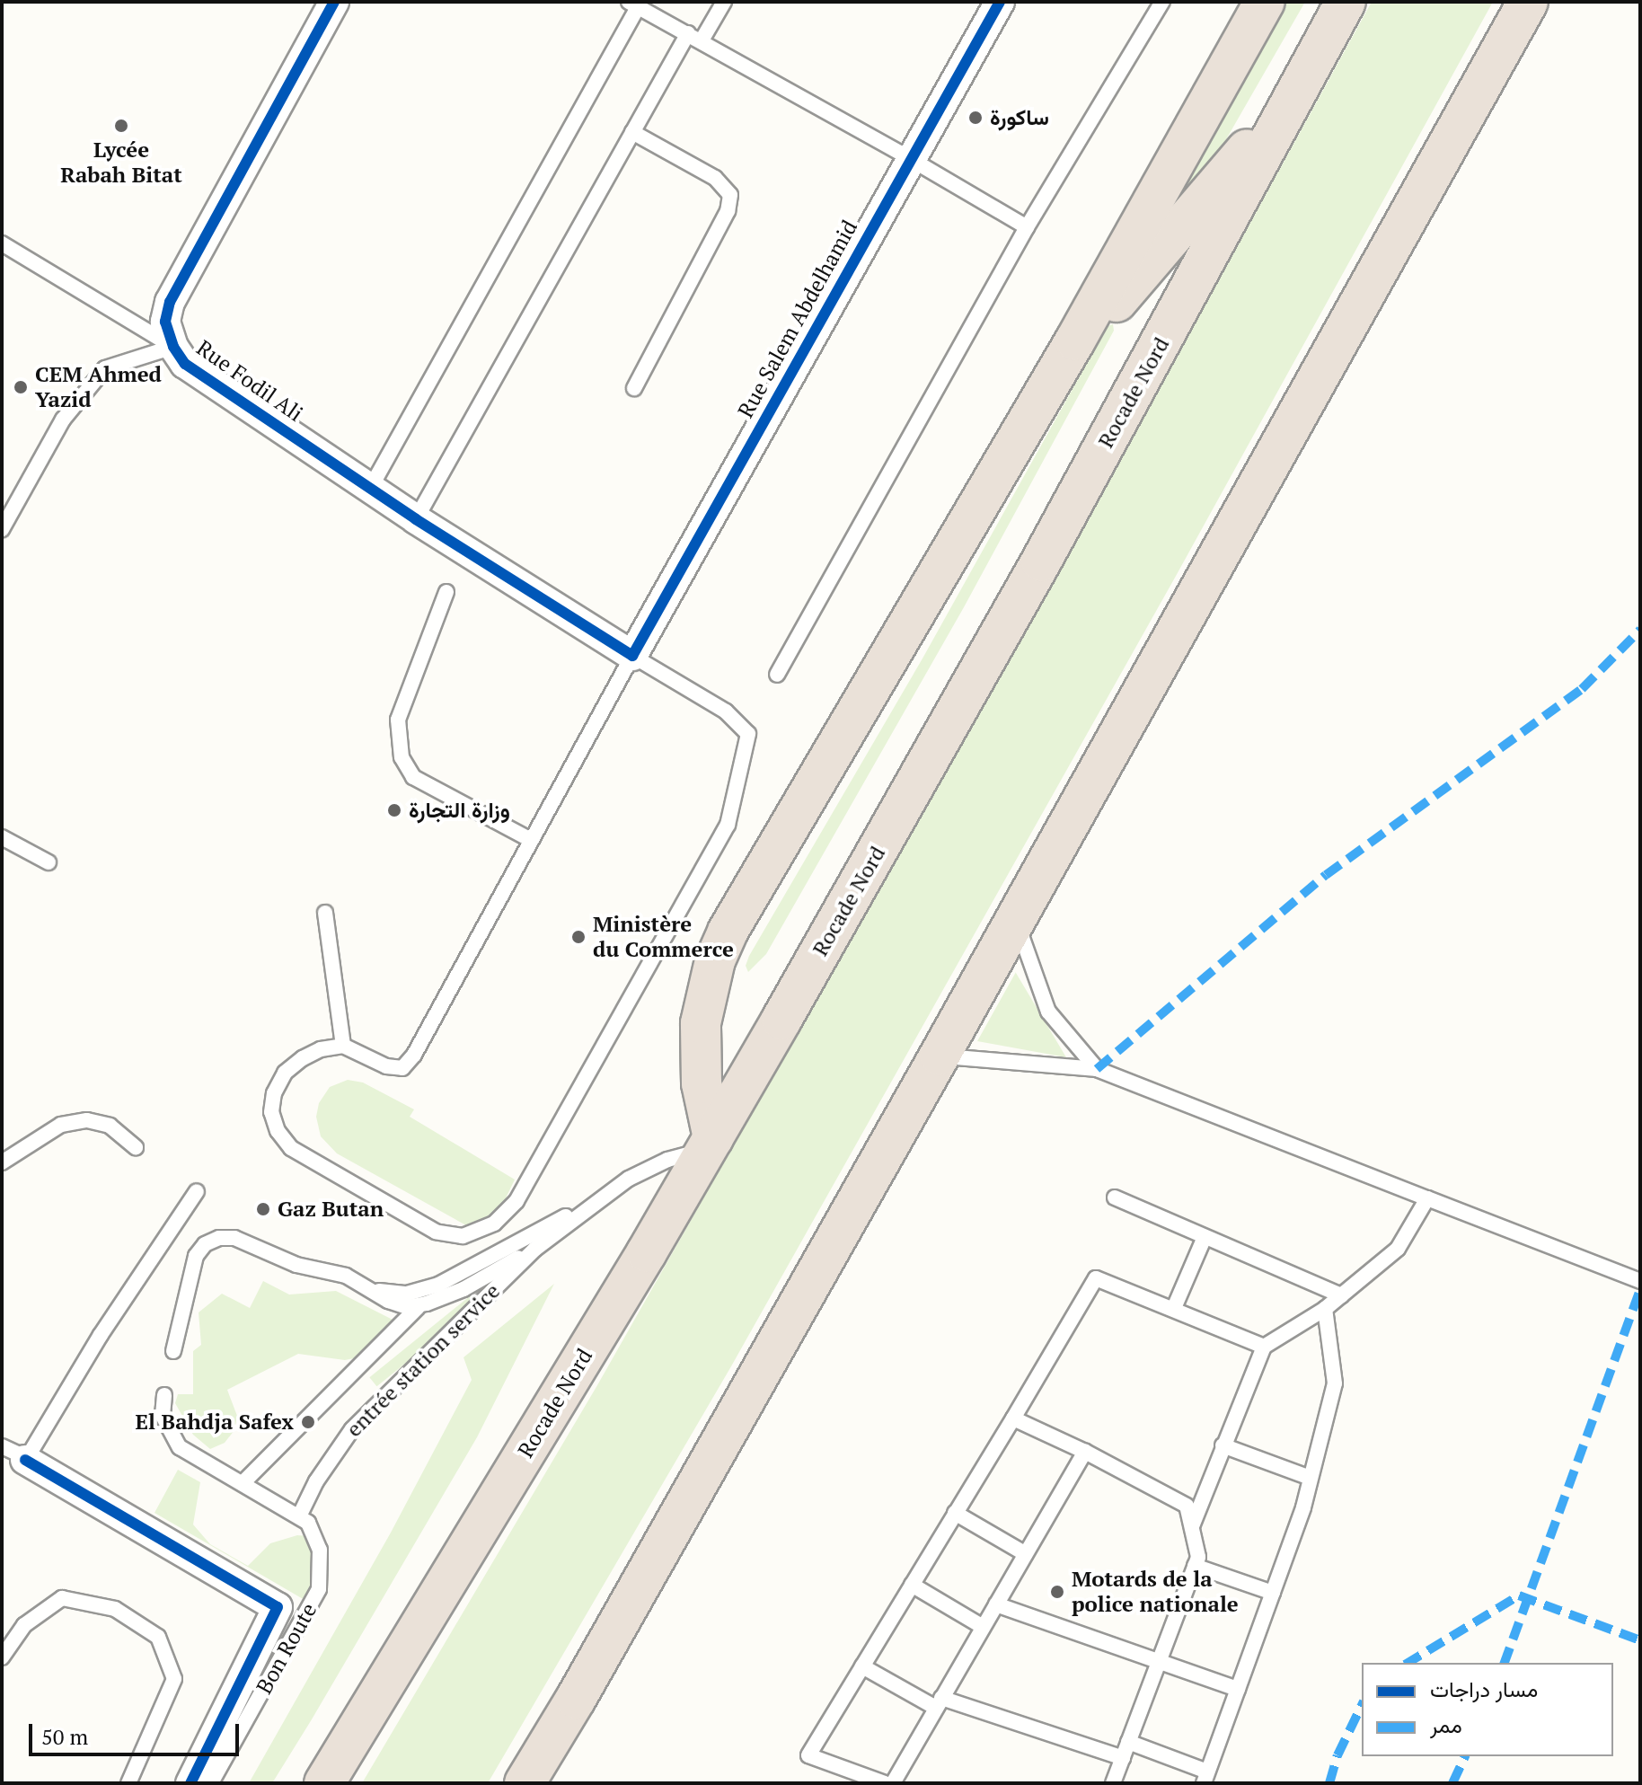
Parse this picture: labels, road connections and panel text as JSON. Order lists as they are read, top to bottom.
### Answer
{
  "streets": {
    "highway": ["Rocade Nord"],
    "street": ["Rue Salem Abdelhamid", "Rue Fodil Ali"],
    "lane": ["entrée station service", "Bon Route"]
  },
  "crossings": [
    ["Rue Salem Abdelhamid", "Rue Fodil Ali"],
    ["Rocade Nord", "entrée station service"],
    ["entrée station service", "Bon Route"]
  ],
  "places": [
    "ساكورة",
    "Lycée Rabah Bitat",
    "CEM Ahmed Yazid",
    "وزارة التجارة",
    "Ministère du Commerce",
    "Gaz Butan",
    "El Bahdja Safex",
    "Motards de la police nationale"
  ],
  "legend": ["مسار دراجات", "ممر"],
  "scale_bar": "50 m"
}
